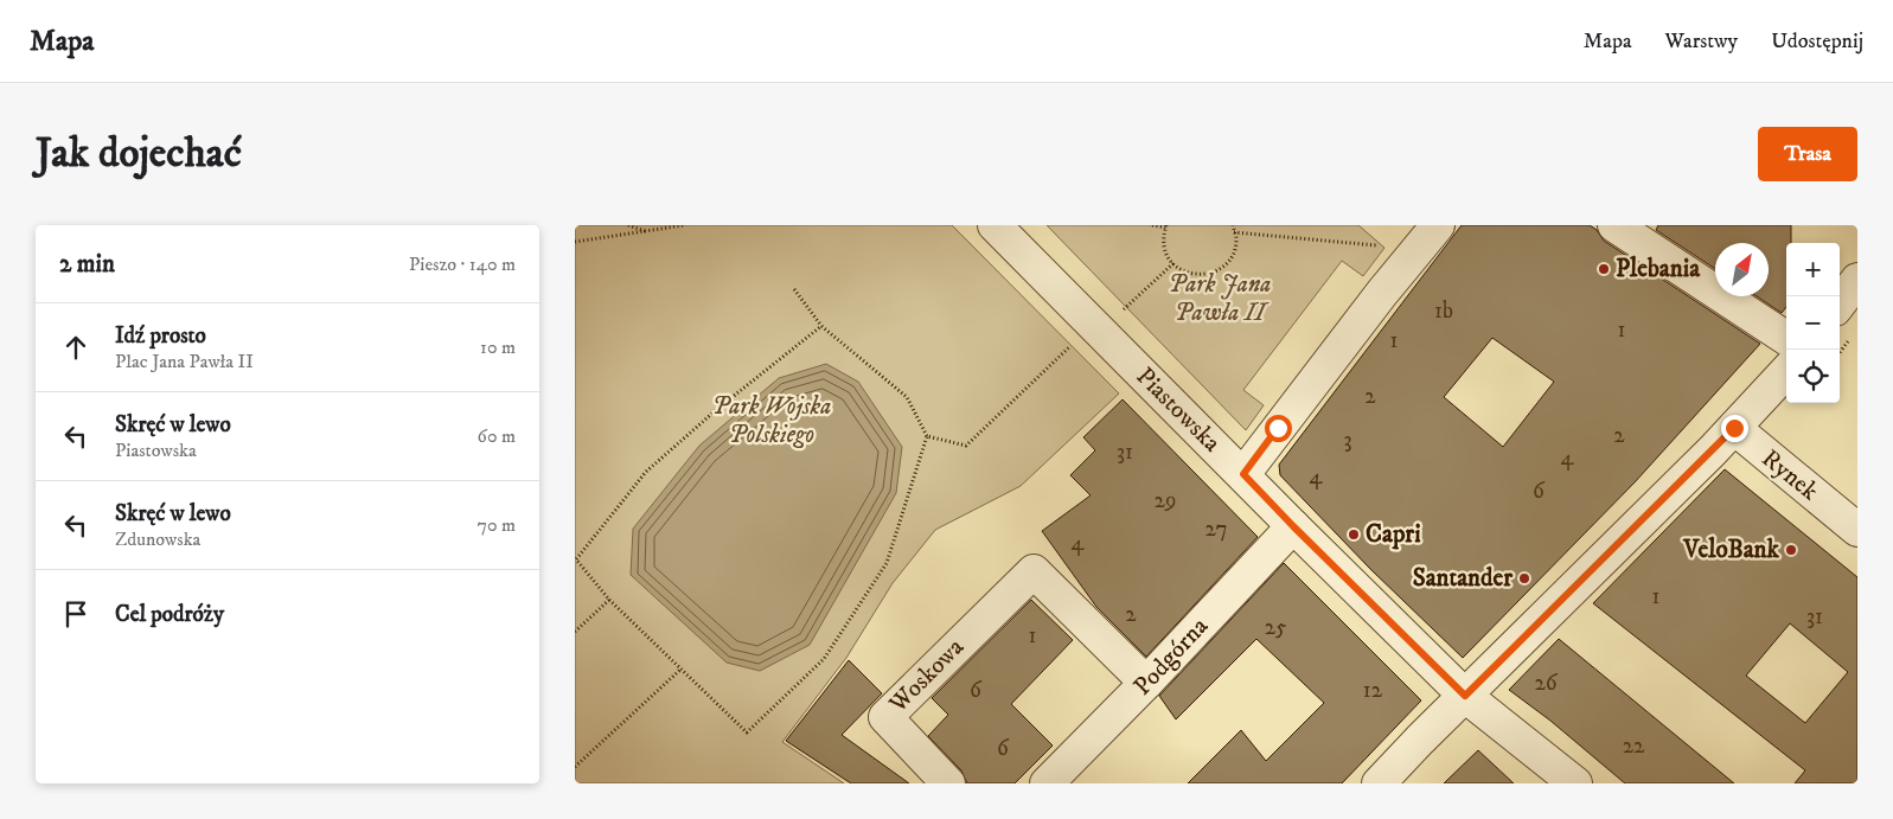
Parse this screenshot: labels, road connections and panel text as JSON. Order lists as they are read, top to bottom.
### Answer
{
  "streets": {
    "street": [
      "Piastowska",
      "Rynek",
      "Podgórna",
      "Woskowa"
    ]
  },
  "crossings": [
    ["Piastowska", "Podgórna"],
    ["Podgórna", "Woskowa"]
  ],
  "parks": ["Park Jana Pawła II", "Park Wojska Polskiego"],
  "places": [
    "Plebania",
    "Capri",
    "VeloBank",
    "Santander"
  ],
  "house_numbers": [
    "1b",
    "1",
    "1",
    "2",
    "2",
    "3",
    "31",
    "4",
    "4",
    "6",
    "29",
    "27",
    "4",
    "1",
    "2",
    "31",
    "25",
    "1",
    "26",
    "6",
    "12",
    "22",
    "6"
  ],
  "north": "top right",
  "page": {
    "header": "Mapa",
    "nav": ["Mapa", "Warstwy", "Udostępnij"],
    "buttons": "Trasa",
    "title": "Jak dojechać",
    "heading": ["2 min", "Pieszo · 140 m"],
    "map_buttons": ["+", "−"],
    "list": [
      ["Idź prosto", "Plac Jana Pawła II", "10 m"],
      ["Skręć w lewo", "Piastowska", "60 m"],
      ["Skręć w lewo", "Zdunowska", "70 m"],
      "Cel podróży"
    ]
  }
}
